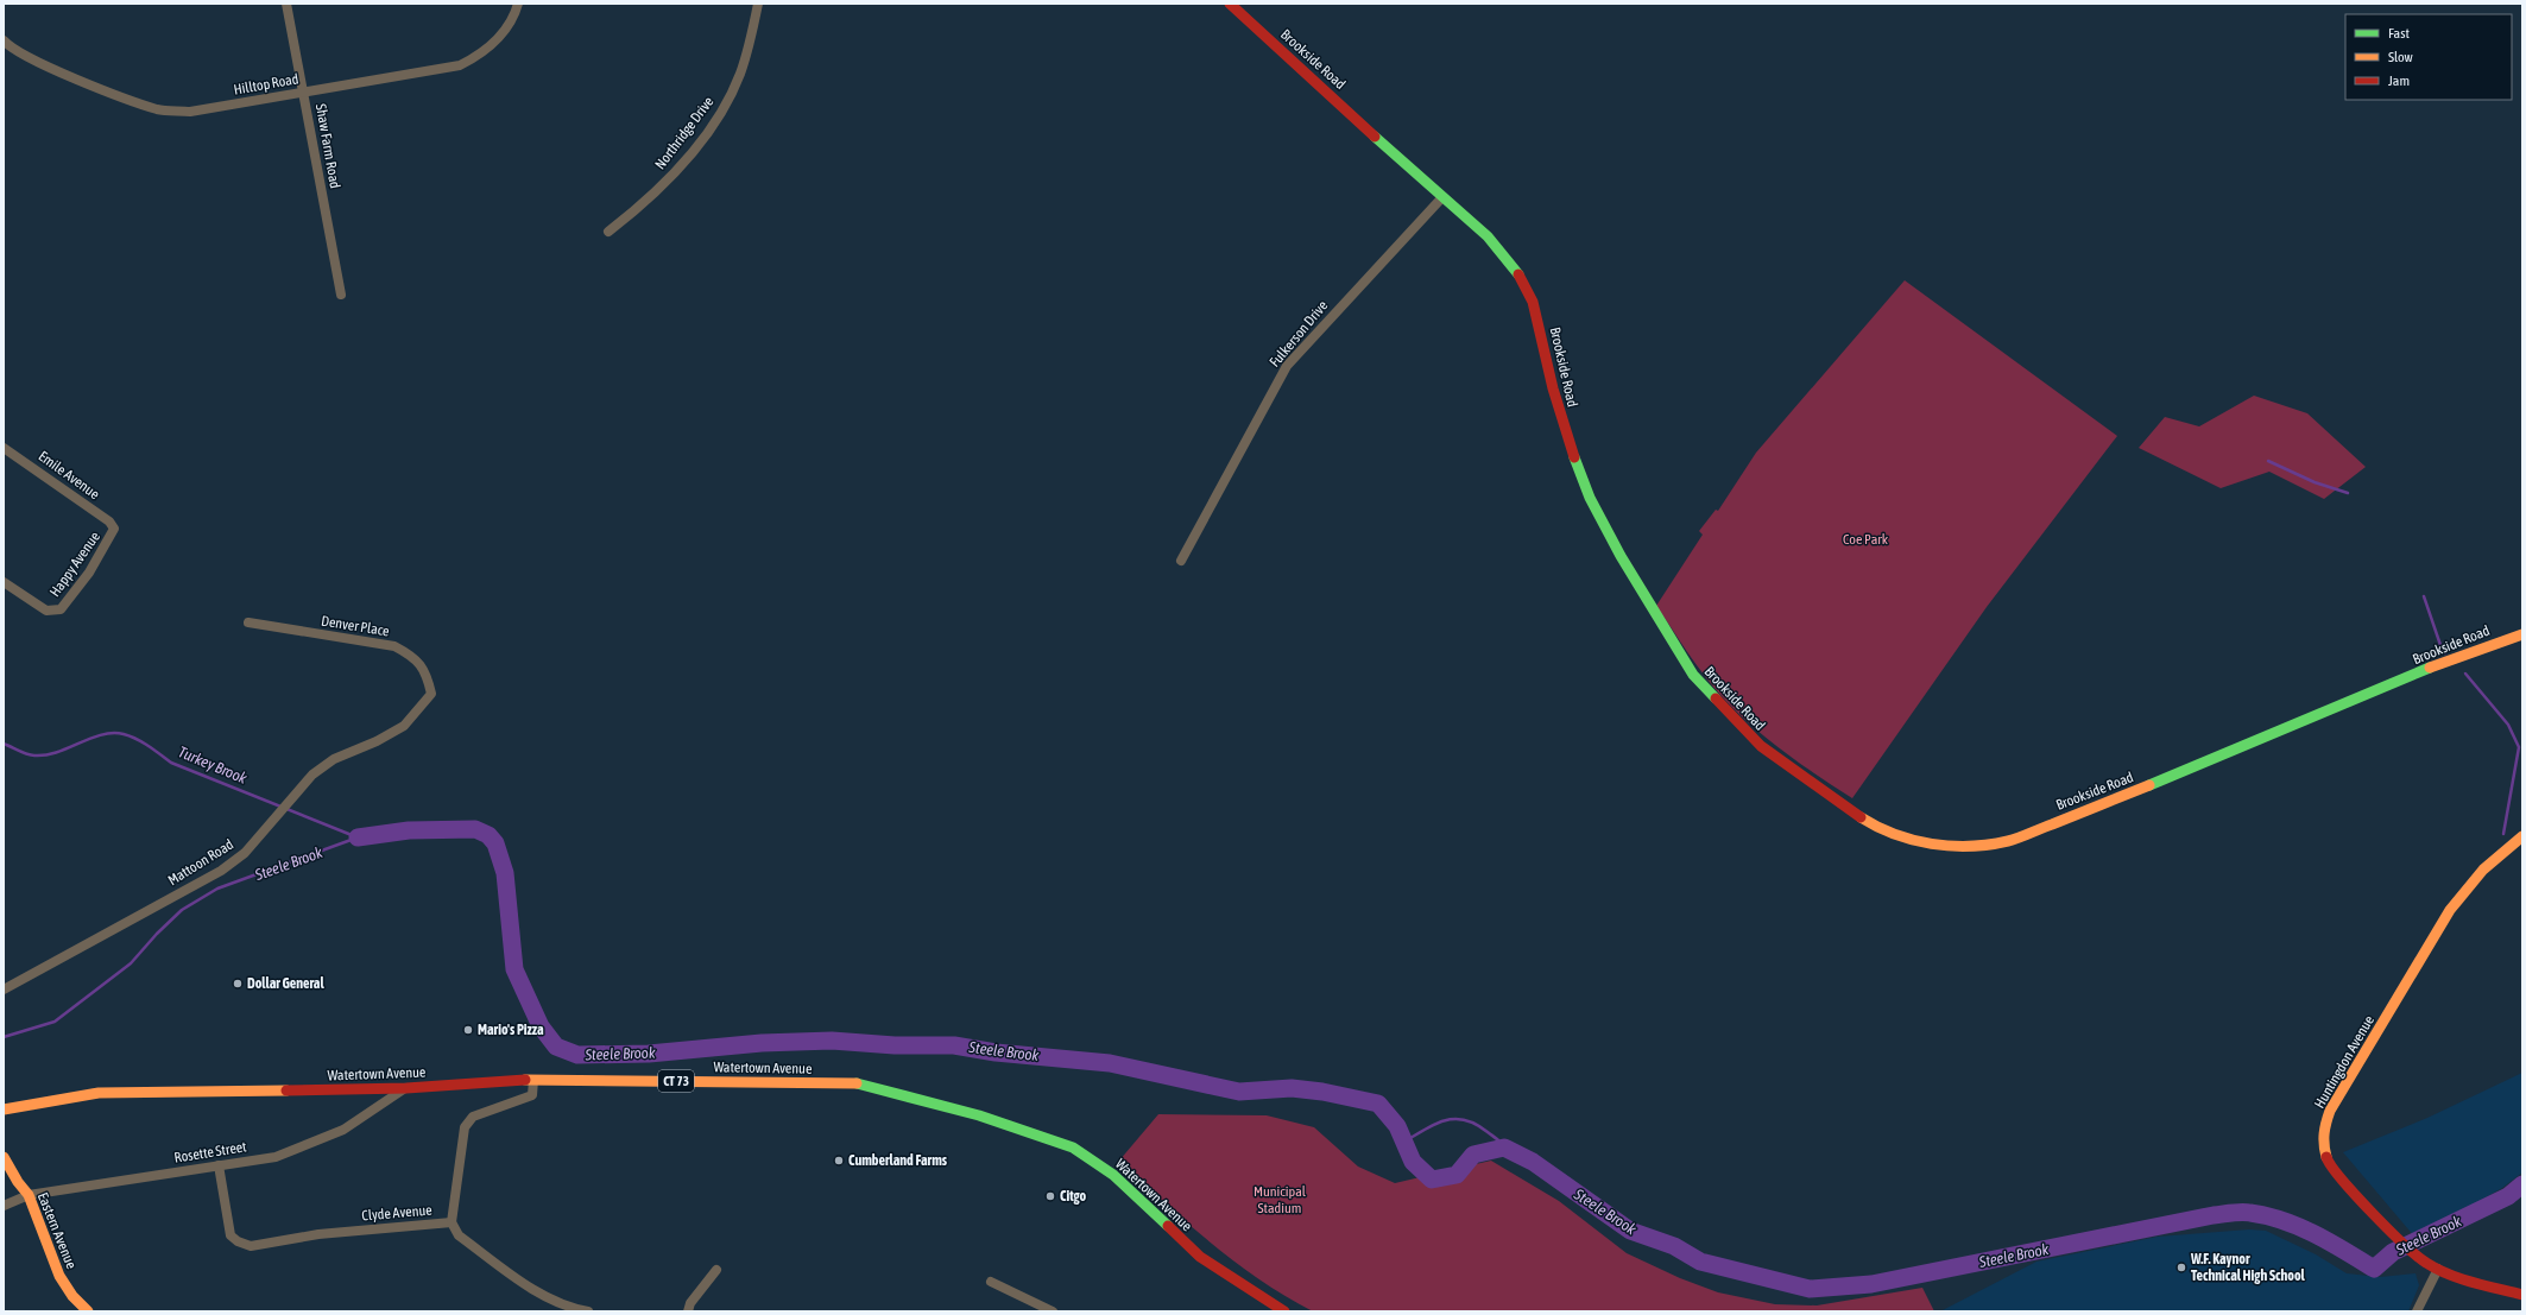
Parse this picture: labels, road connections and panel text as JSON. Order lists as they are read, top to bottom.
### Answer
{
  "streets": {
    "main road": [
      "Brookside Road",
      "Huntingdon Avenue",
      "Watertown Avenue",
      "CT 73",
      "Eastern Avenue"
    ],
    "street": [
      "Hilltop Road",
      "Northridge Drive",
      "Shaw Farm Road",
      "Fulkerson Drive",
      "Emile Avenue",
      "Happy Avenue",
      "Denver Place",
      "Mattoon Road",
      "Rosette Street",
      "Clyde Avenue"
    ]
  },
  "crossings": [
    ["Brookside Road", "Fulkerson Drive"],
    ["Hilltop Road", "Shaw Farm Road"],
    ["Emile Avenue", "Happy Avenue"],
    ["Denver Place", "Mattoon Road"],
    ["Watertown Avenue", "Rosette Street"],
    ["Rosette Street", "Clyde Avenue"],
    ["Rosette Street", "Eastern Avenue"]
  ],
  "water": ["Turkey Brook", "Steele Brook"],
  "parks": ["Coe Park", "Municipal Stadium"],
  "places": [
    "Dollar General",
    "Mario's Pizza",
    "Cumberland Farms",
    "Citgo",
    "W.F. Kaynor Technical High School"
  ],
  "legend": ["Fast", "Slow", "Jam"]
}
